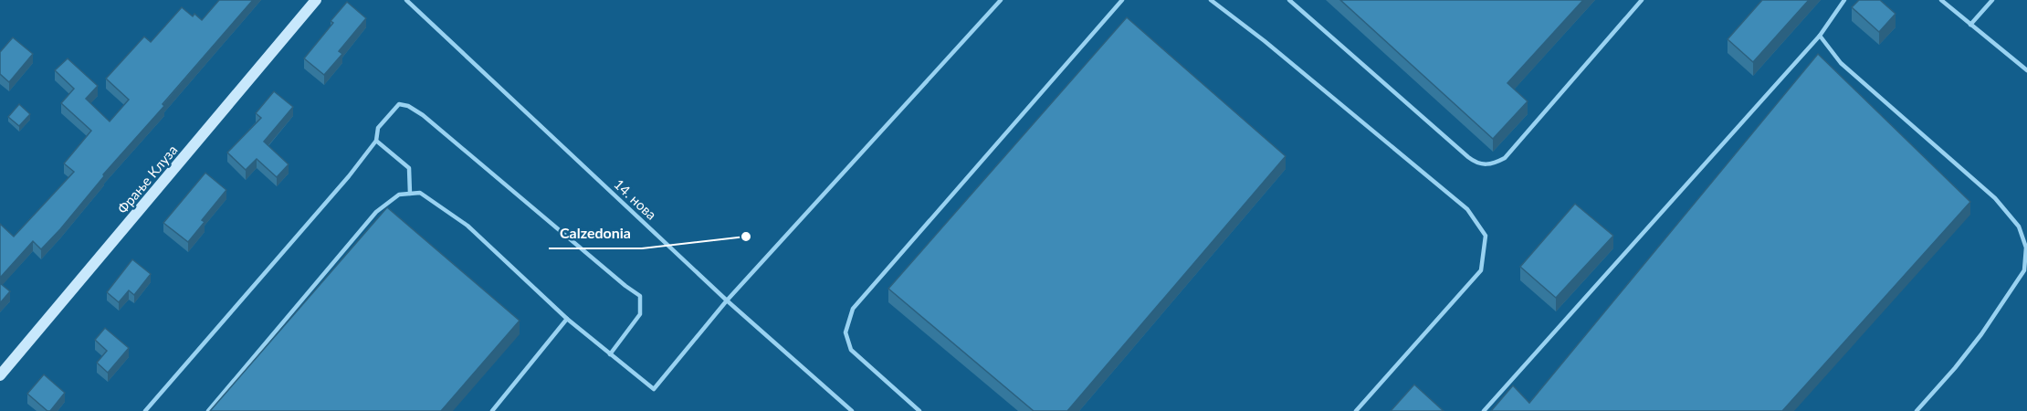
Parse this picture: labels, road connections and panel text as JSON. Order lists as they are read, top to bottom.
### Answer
{
  "streets": {
    "main road": ["Фрање Клуза"],
    "lane": ["14. нова"]
  },
  "places": ["Calzedonia"]
}
